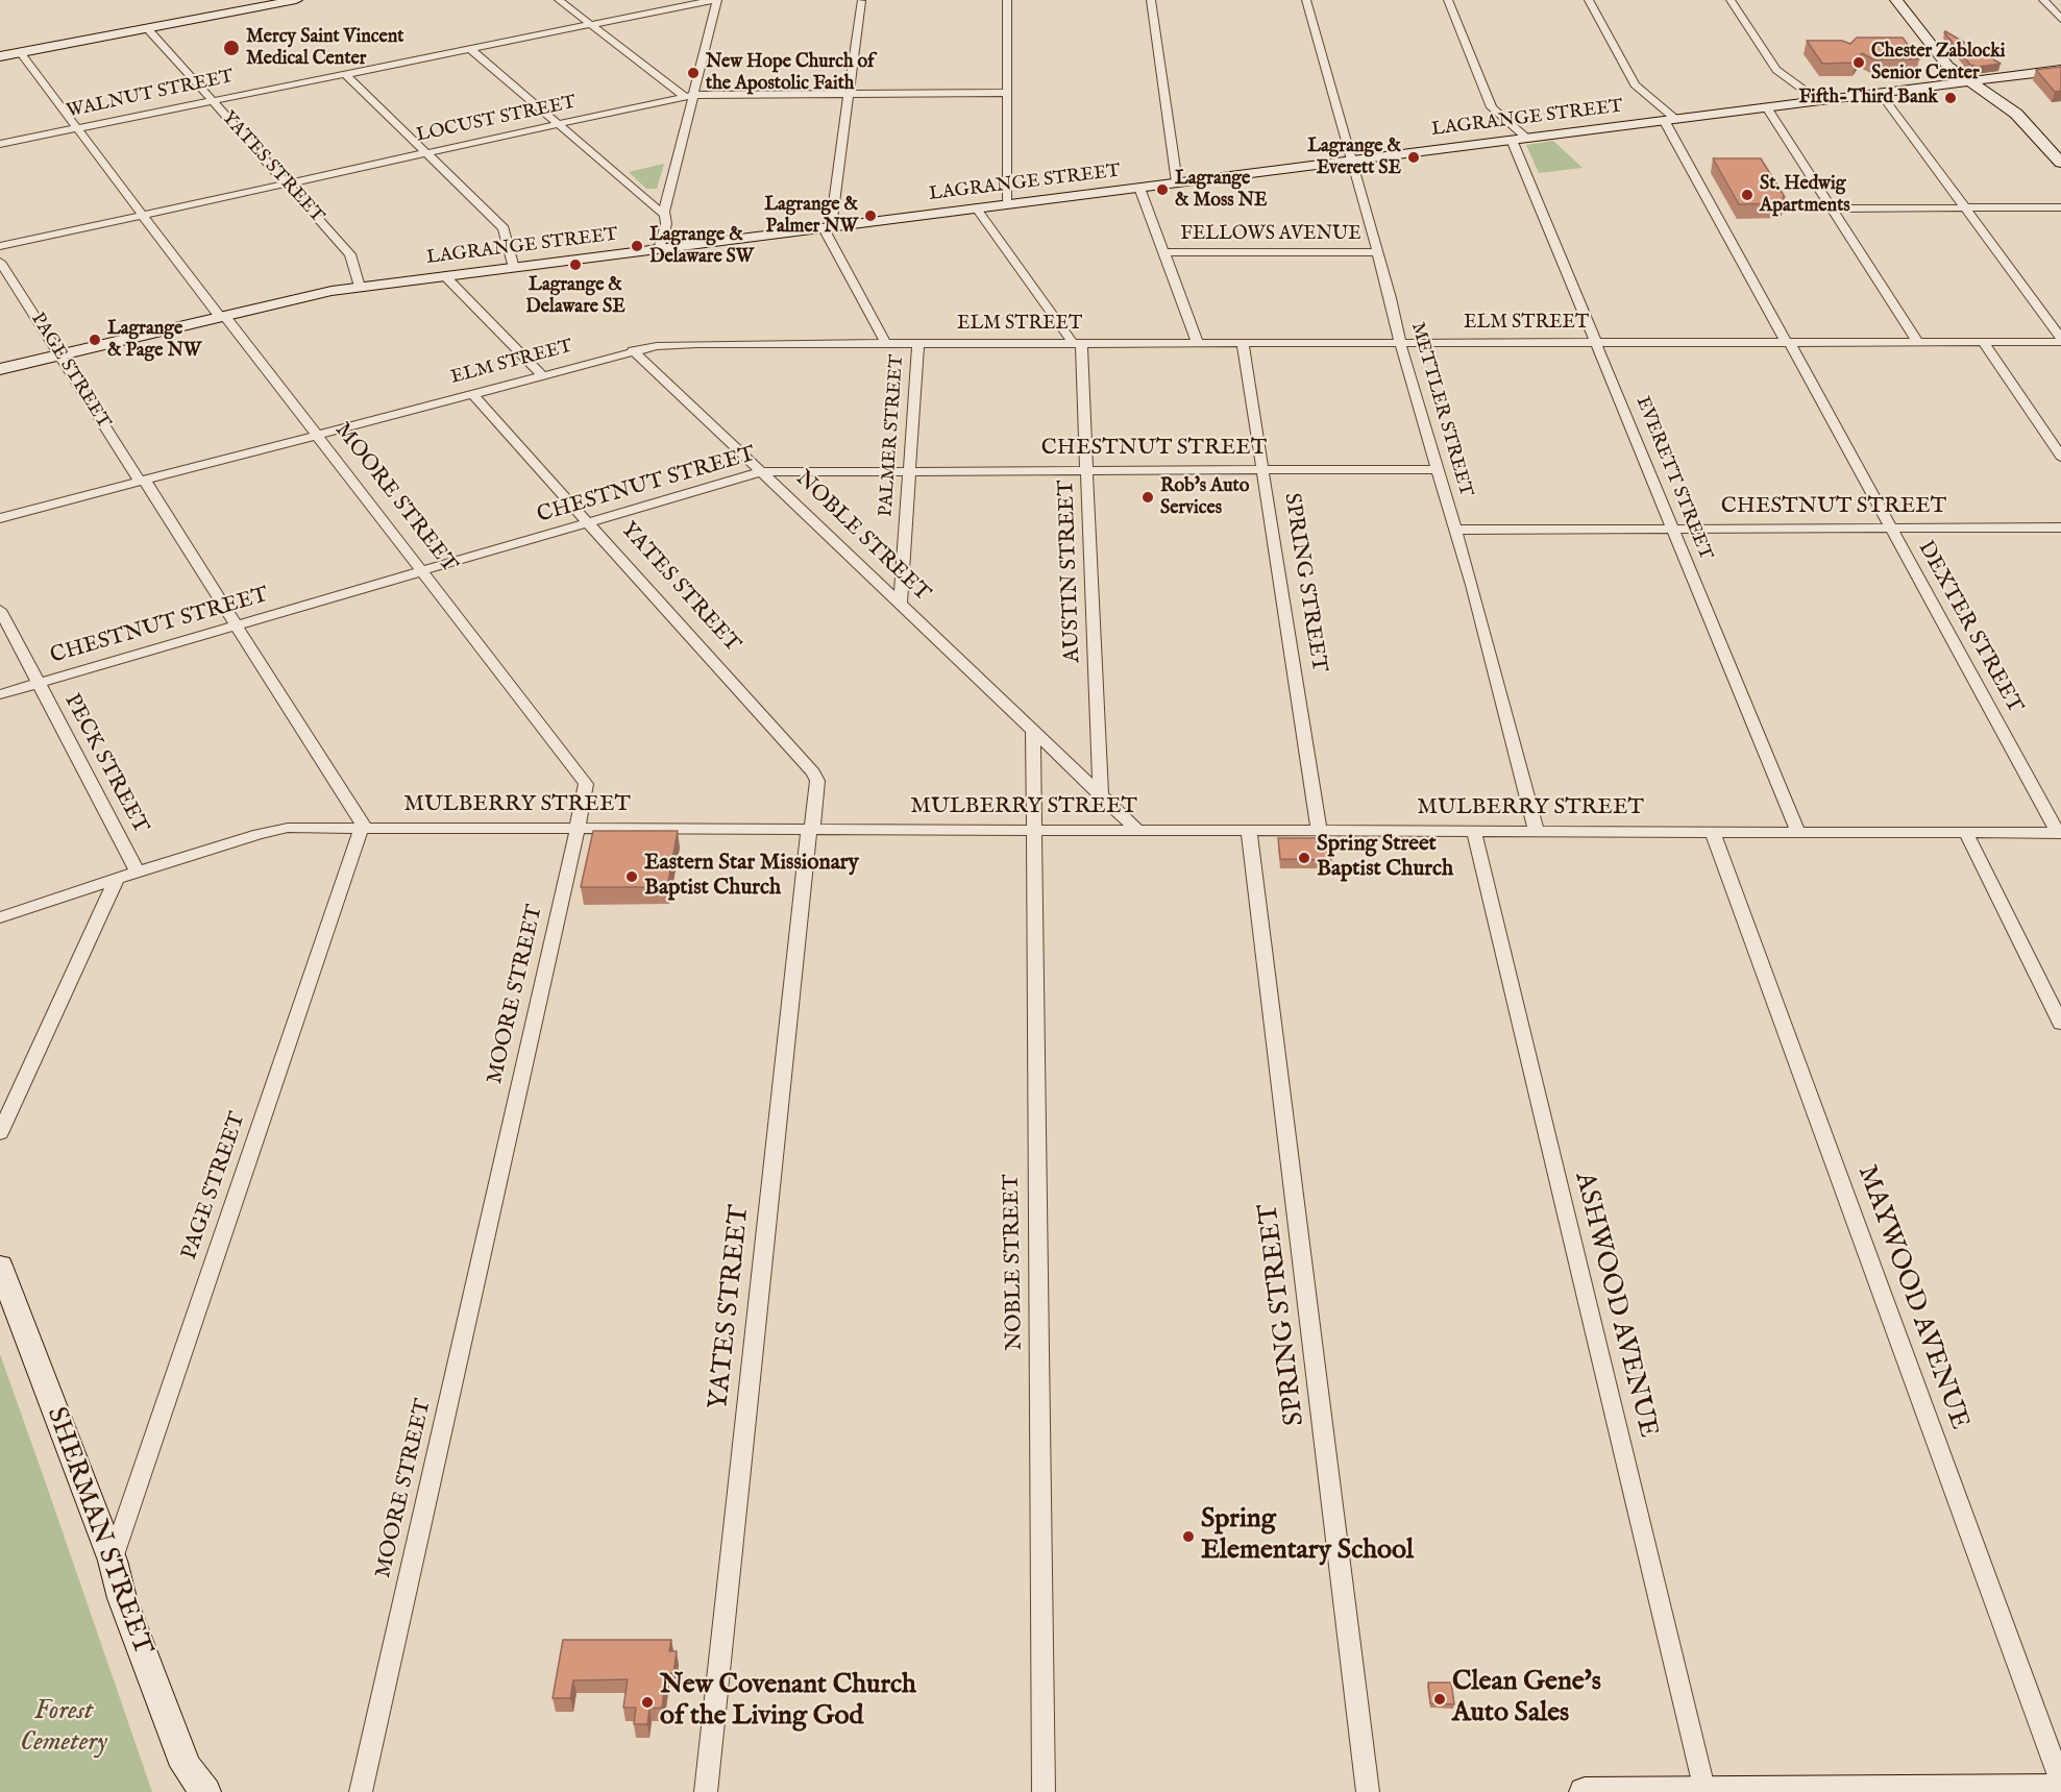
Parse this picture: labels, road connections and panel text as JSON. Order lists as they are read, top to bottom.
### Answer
{
  "streets": {
    "main road": ["LAGRANGE STREET", "SHERMAN STREET"],
    "street": [
      "WALNUT STREET",
      "LOCUST STREET",
      "YATES STREET",
      "FELLOWS AVENUE",
      "ELM STREET",
      "PAGE STREET",
      "METTLER STREET",
      "PALMER STREET",
      "CHESTNUT STREET",
      "EVERETT STREET",
      "MOORE STREET",
      "NOBLE STREET",
      "AUSTIN STREET",
      "SPRING STREET",
      "DEXTER STREET",
      "PECK STREET",
      "MULBERRY STREET",
      "MAYWOOD AVENUE",
      "ASHWOOD AVENUE"
    ]
  },
  "crossings": [
    ["WALNUT STREET", "YATES STREET"],
    ["WALNUT STREET", "MOORE STREET"],
    ["LAGRANGE STREET", "YATES STREET"],
    ["LAGRANGE STREET", "PAGE STREET"],
    ["LAGRANGE STREET", "METTLER STREET"],
    ["LAGRANGE STREET", "PALMER STREET"],
    ["LAGRANGE STREET", "EVERETT STREET"],
    ["LAGRANGE STREET", "MOORE STREET"],
    ["LAGRANGE STREET", "DEXTER STREET"],
    ["LOCUST STREET", "YATES STREET"],
    ["LOCUST STREET", "MOORE STREET"],
    ["YATES STREET", "ELM STREET"],
    ["YATES STREET", "CHESTNUT STREET"],
    ["YATES STREET", "MULBERRY STREET"],
    ["FELLOWS AVENUE", "METTLER STREET"],
    ["ELM STREET", "PAGE STREET"],
    ["ELM STREET", "METTLER STREET"],
    ["ELM STREET", "PALMER STREET"],
    ["ELM STREET", "EVERETT STREET"],
    ["ELM STREET", "MOORE STREET"],
    ["ELM STREET", "NOBLE STREET"],
    ["ELM STREET", "AUSTIN STREET"],
    ["ELM STREET", "SPRING STREET"],
    ["ELM STREET", "DEXTER STREET"],
    ["PAGE STREET", "CHESTNUT STREET"],
    ["PAGE STREET", "MULBERRY STREET"],
    ["PAGE STREET", "SHERMAN STREET"],
    ["METTLER STREET", "CHESTNUT STREET"],
    ["METTLER STREET", "MULBERRY STREET"],
    ["PALMER STREET", "CHESTNUT STREET"],
    ["PALMER STREET", "NOBLE STREET"],
    ["CHESTNUT STREET", "EVERETT STREET"],
    ["CHESTNUT STREET", "MOORE STREET"],
    ["CHESTNUT STREET", "NOBLE STREET"],
    ["CHESTNUT STREET", "AUSTIN STREET"],
    ["CHESTNUT STREET", "SPRING STREET"],
    ["CHESTNUT STREET", "DEXTER STREET"],
    ["CHESTNUT STREET", "PECK STREET"],
    ["EVERETT STREET", "MULBERRY STREET"],
    ["MOORE STREET", "MULBERRY STREET"],
    ["NOBLE STREET", "AUSTIN STREET"],
    ["NOBLE STREET", "MULBERRY STREET"],
    ["SPRING STREET", "MULBERRY STREET"],
    ["DEXTER STREET", "MULBERRY STREET"],
    ["PECK STREET", "MULBERRY STREET"],
    ["MULBERRY STREET", "MAYWOOD AVENUE"],
    ["MULBERRY STREET", "ASHWOOD AVENUE"]
  ],
  "parks": ["Forest Cemetery"],
  "places": [
    "Mercy Saint Vincent Medical Center",
    "Chester Zablocki Senior Center",
    "New Hope Church of the Apostolic Faith",
    "Fifth-Third Bank",
    "Lagrange & Everett SE",
    "Lagrange & Moss NE",
    "St. Hedwig Apartments",
    "Lagrange & Palmer NW",
    "Lagrange & Delaware SW",
    "Lagrange & Delaware SE",
    "Lagrange & Page NW",
    "Rob's Auto Services",
    "Spring Street Baptist Church",
    "Eastern Star Missionary Baptist Church",
    "Spring Elementary School",
    "Clean Gene's Auto Sales",
    "New Covenant Church of the Living God"
  ]
}
